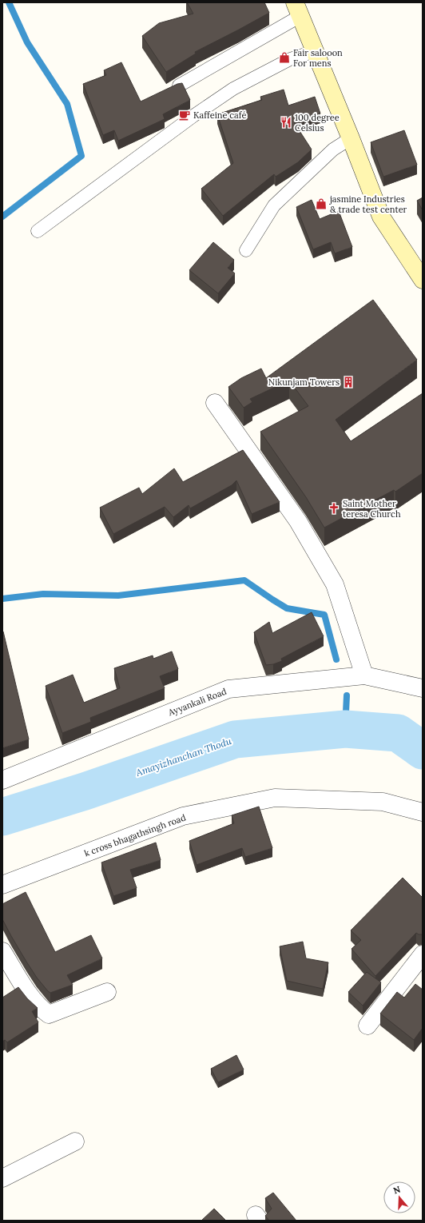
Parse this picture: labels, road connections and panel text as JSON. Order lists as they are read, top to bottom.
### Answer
{
  "streets": {
    "street": ["Ayyankali Road", "k cross bhagathsingh road"]
  },
  "water": ["Amayizhanchan Thodu"],
  "places": {
    "shop": ["Fair salooon For mens", "jasmine Industries & trade test center"],
    "cafe": ["Kaffeine café"],
    "restaurant": ["100 degree Celsius"],
    "building": ["Nikunjam Towers"],
    "church": ["Saint Mother teresa Church"]
  },
  "north": "top"
}
